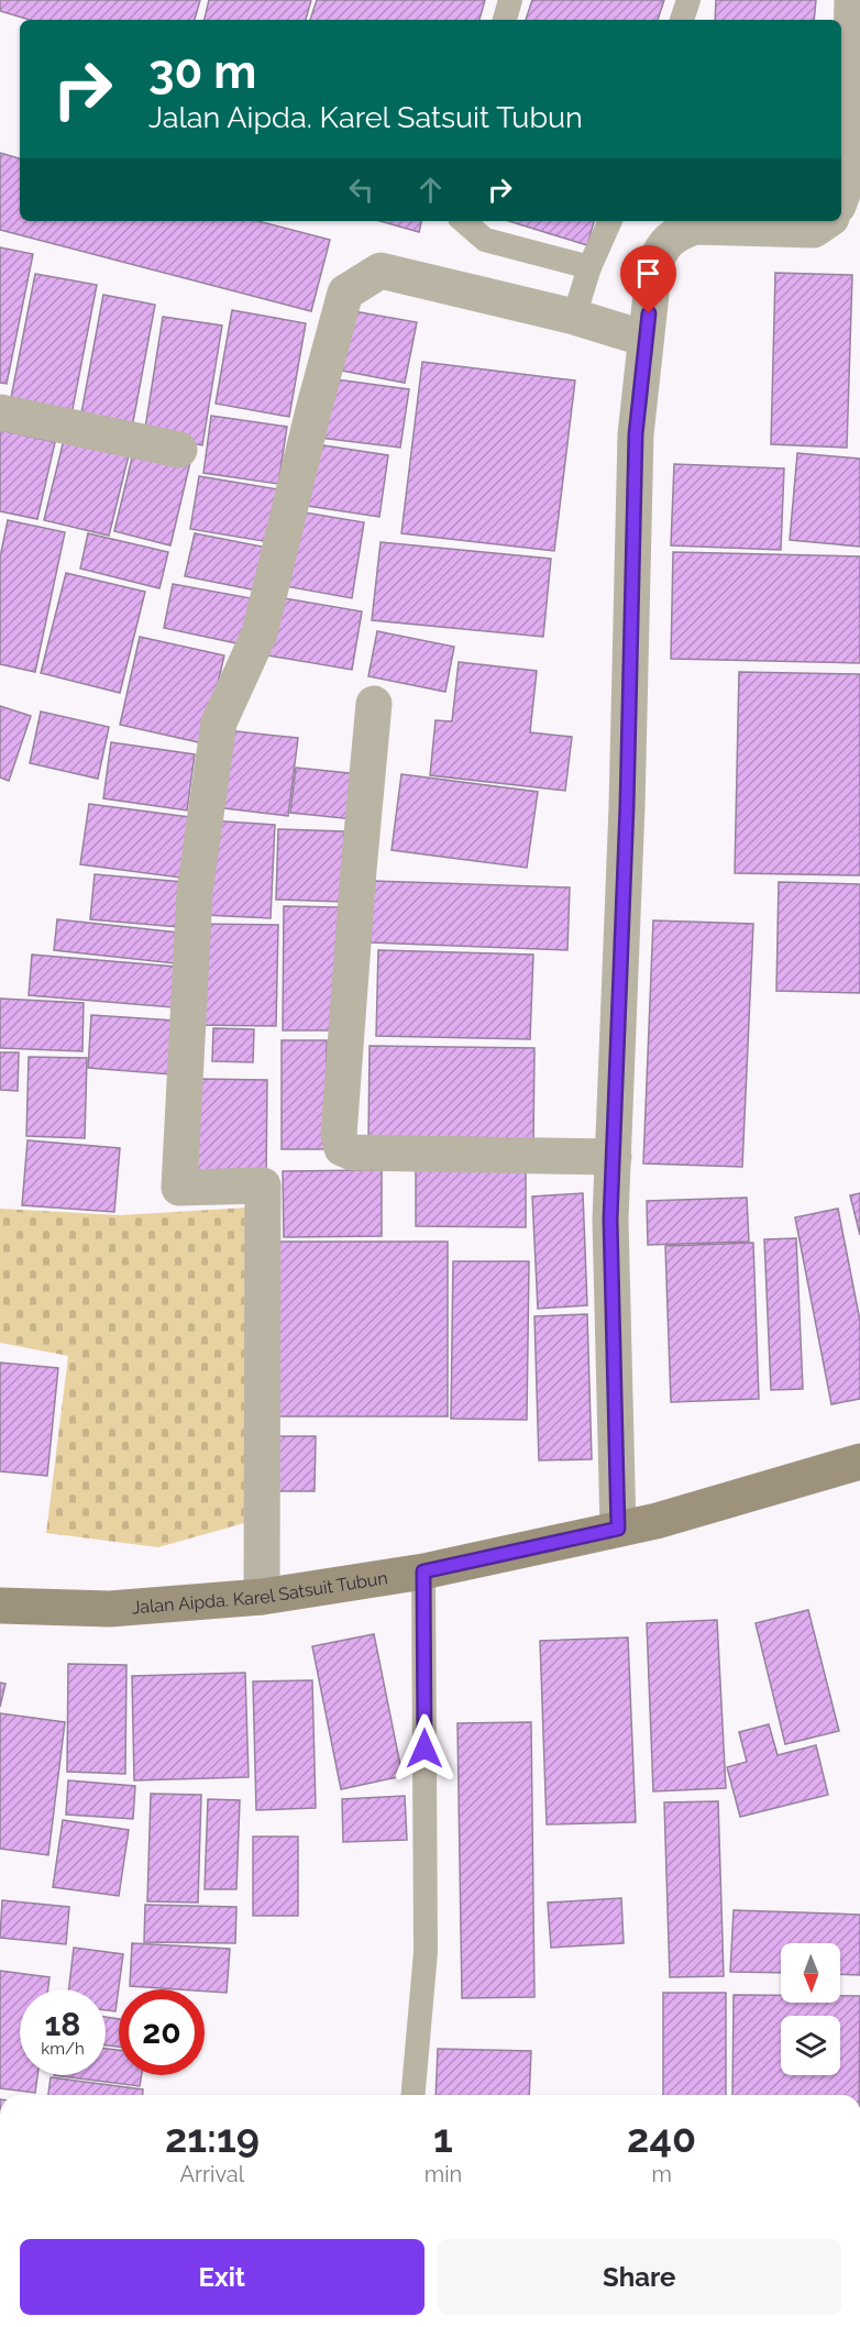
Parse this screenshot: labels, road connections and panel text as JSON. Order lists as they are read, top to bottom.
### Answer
{
  "streets": {
    "main road": ["Jalan Aipda. Karel Satsuit Tubun"]
  },
  "north": "bottom",
  "page": {
    "turn": ["30 m", "Jalan Aipda. Karel Satsuit Tubun"],
    "speed": "18 km/h",
    "limit": "20",
    "eta": [
      "21:19",
      "Arrival",
      "1",
      "min",
      "240",
      "m"
    ],
    "buttons": ["Exit", "Share"]
  }
}
